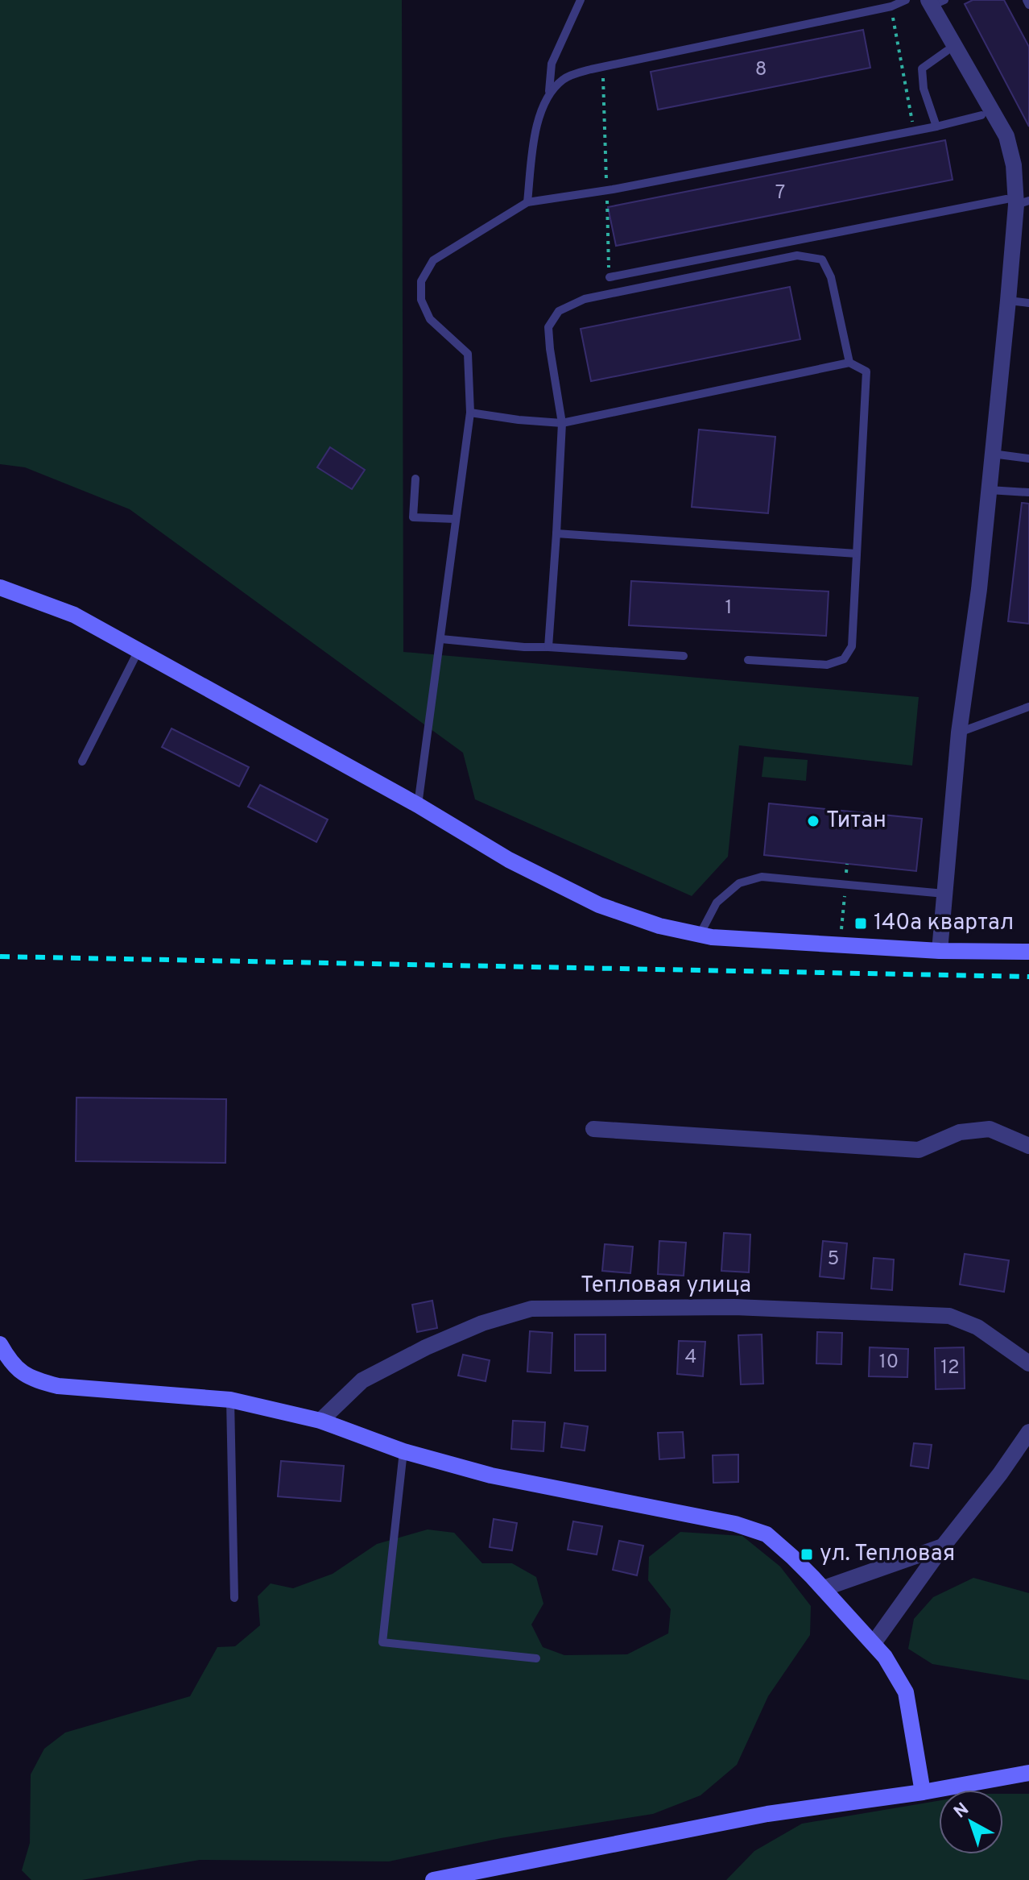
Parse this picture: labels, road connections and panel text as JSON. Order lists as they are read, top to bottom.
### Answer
{
  "streets": {
    "street": ["Тепловая улица"]
  },
  "places": {
    "other": ["Титан"],
    "transit": ["140а квартал", "ул. Тепловая"]
  },
  "house_numbers": [
    "8",
    "7",
    "1",
    "5",
    "4",
    "10",
    "12"
  ],
  "north": "top left"
}
